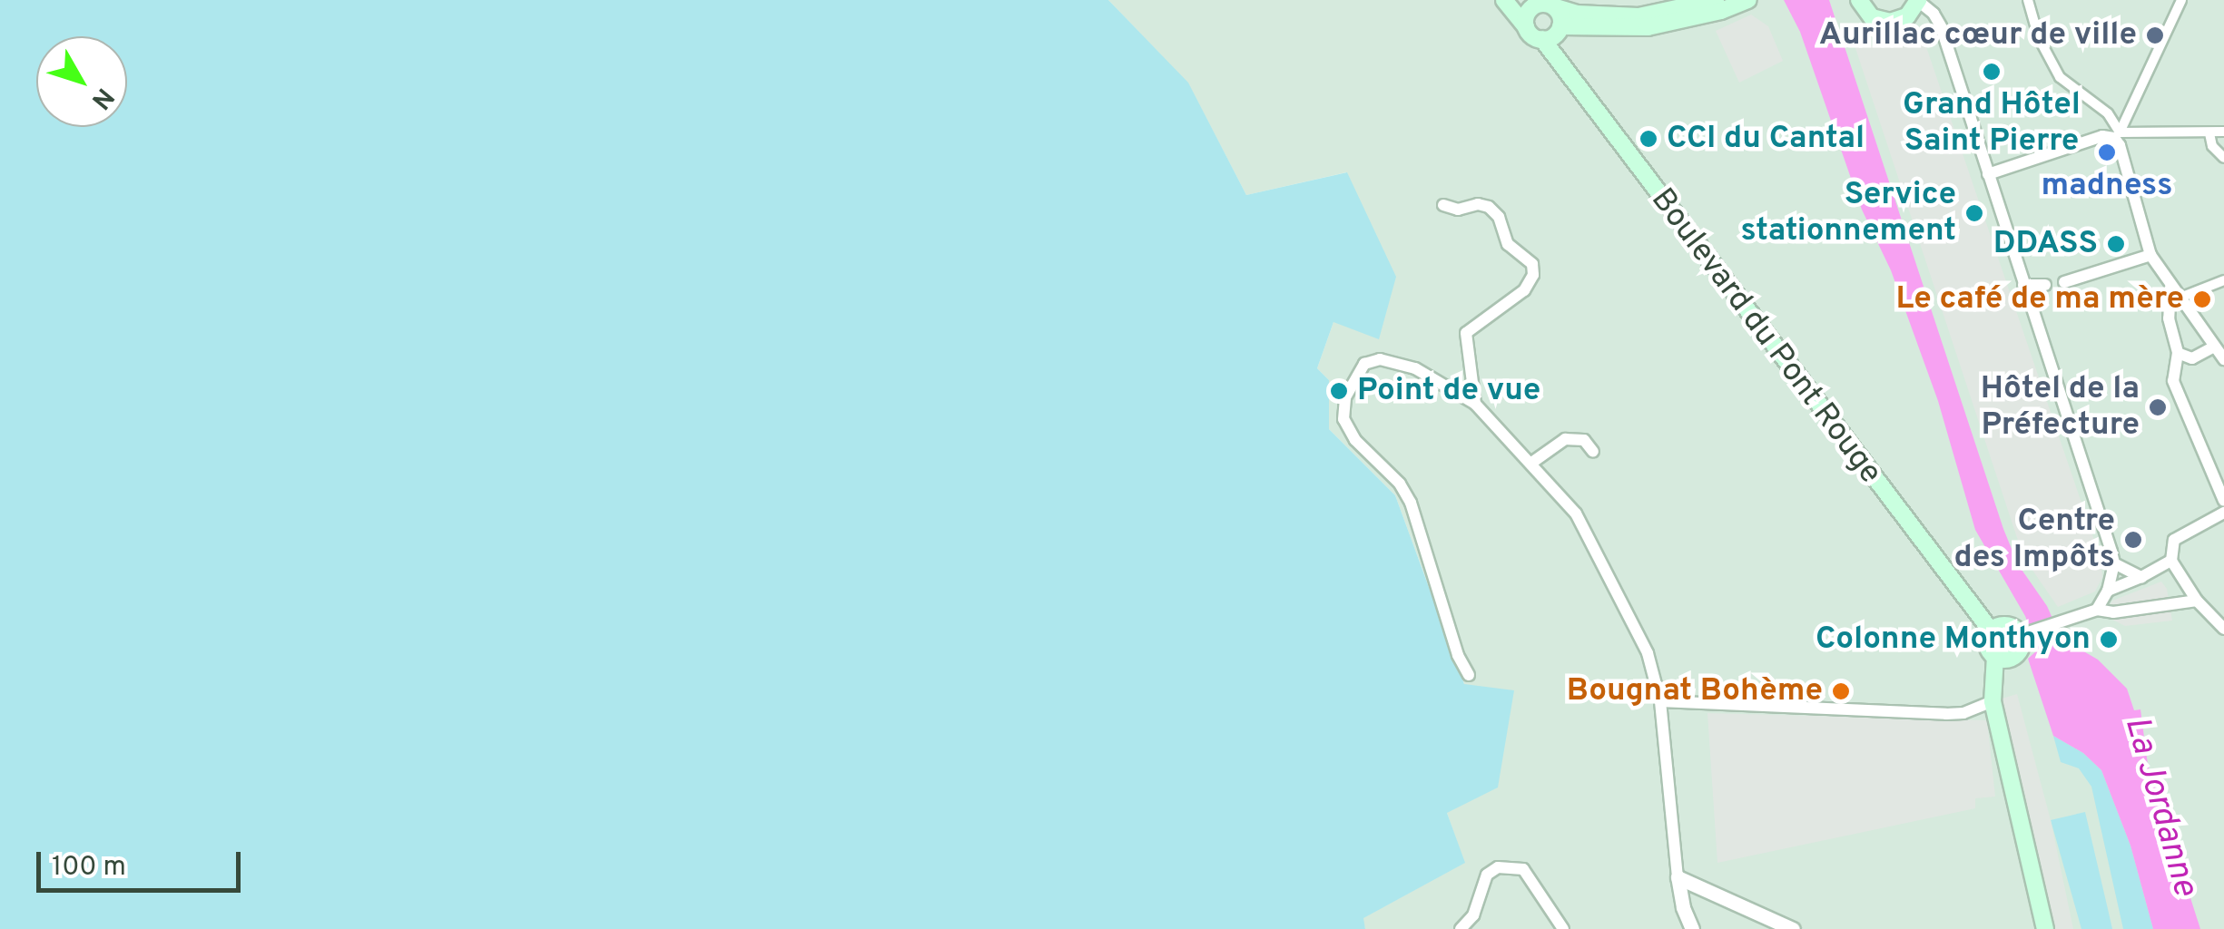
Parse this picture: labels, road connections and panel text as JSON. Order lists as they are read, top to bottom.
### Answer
{
  "streets": {
    "main road": ["Boulevard du Pont Rouge"]
  },
  "water": ["La Jordanne"],
  "places": [
    "Aurillac cœur de ville",
    "Grand Hôtel Saint Pierre",
    "CCI du Cantal",
    "madness",
    "Service stationnement",
    "DDASS",
    "Le café de ma mère",
    "Point de vue",
    "Hôtel de la Préfecture",
    "Centre des Impôts",
    "Colonne Monthyon",
    "Bougnat Bohème"
  ],
  "scale_bar": "100 m",
  "north": "bottom right"
}
